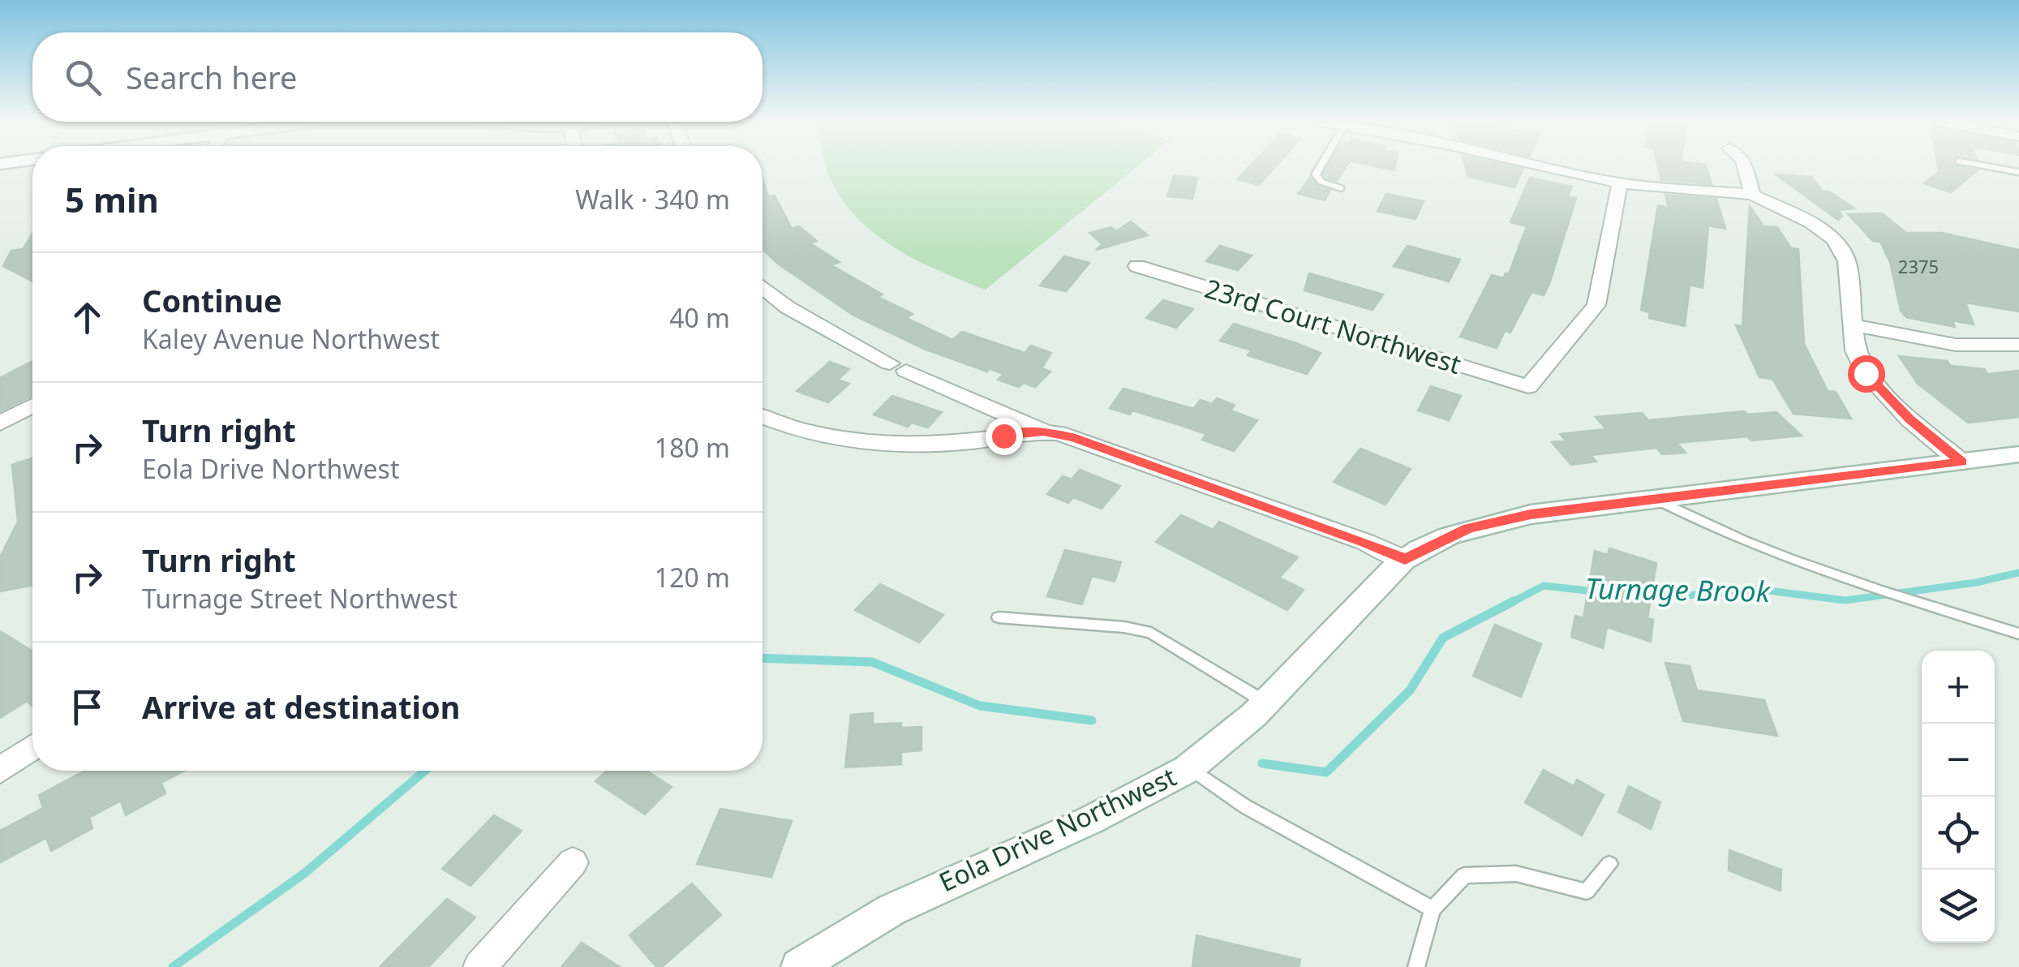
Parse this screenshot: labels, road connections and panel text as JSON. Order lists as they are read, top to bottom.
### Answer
{
  "streets": {
    "main road": ["Eola Drive Northwest"],
    "street": ["23rd Court Northwest"]
  },
  "water": ["Turnage Brook"],
  "house_numbers": ["2375"],
  "page": {
    "search": "Search here",
    "heading": ["5 min", "Walk · 340 m"],
    "list": [
      ["Continue", "Kaley Avenue Northwest", "40 m"],
      ["Turn right", "Eola Drive Northwest", "180 m"],
      ["Turn right", "Turnage Street Northwest", "120 m"],
      "Arrive at destination"
    ],
    "map_buttons": ["+", "−"]
  }
}
